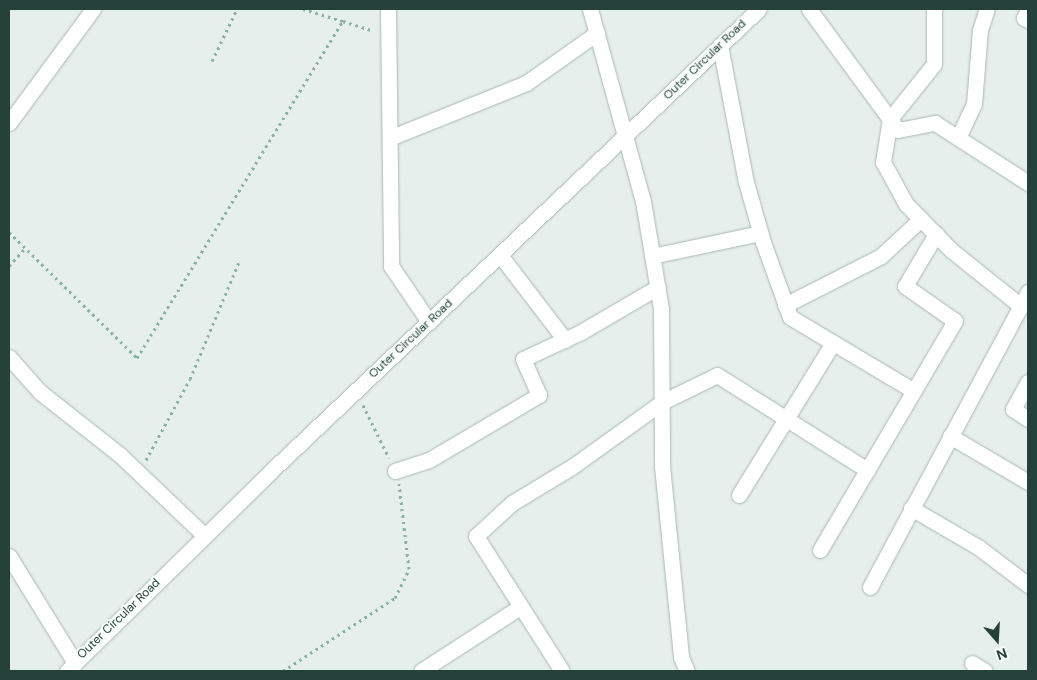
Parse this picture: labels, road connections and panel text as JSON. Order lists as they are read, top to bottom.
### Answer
{
  "streets": {
    "street": ["Outer Circular Road"]
  },
  "north": "bottom"
}
